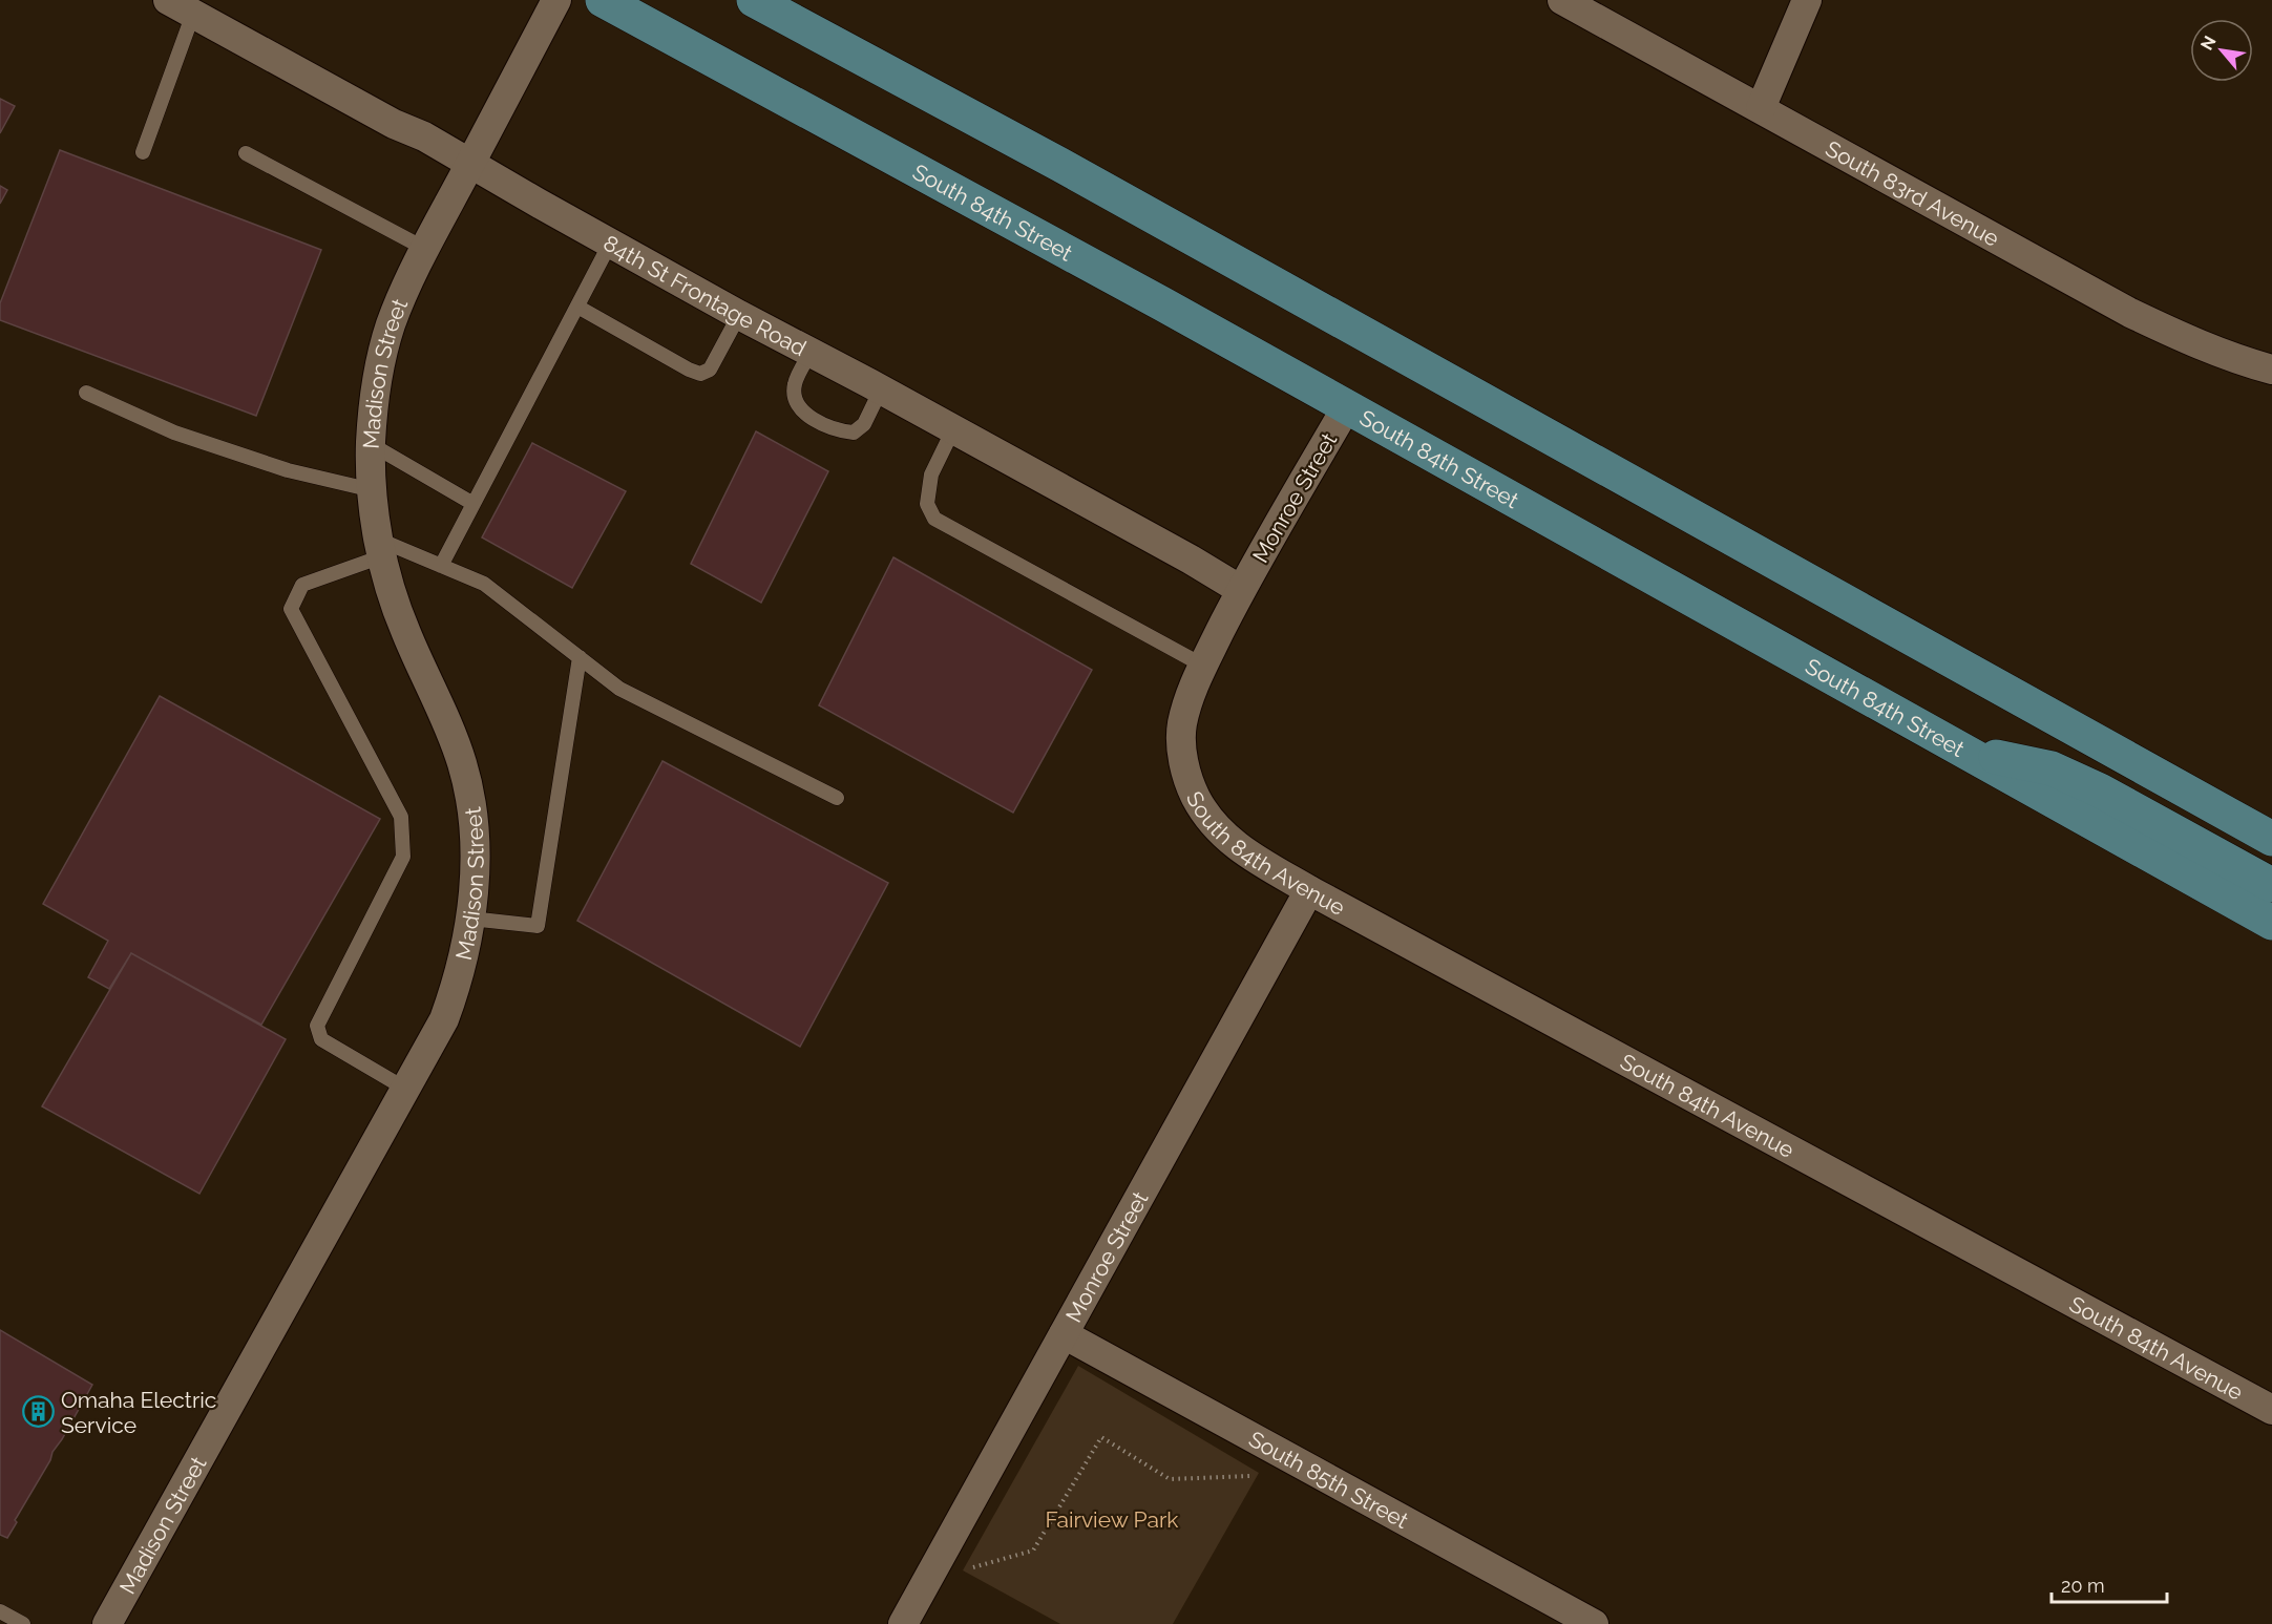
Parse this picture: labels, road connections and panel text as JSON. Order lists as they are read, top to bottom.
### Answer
{
  "streets": {
    "main road": ["South 84th Street"],
    "street": [
      "South 83rd Avenue",
      "84th St Frontage Road",
      "Madison Street",
      "Monroe Street",
      "South 84th Avenue",
      "South 85th Street"
    ]
  },
  "crossings": [
    ["South 84th Street", "Monroe Street"],
    ["84th St Frontage Road", "Madison Street"],
    ["84th St Frontage Road", "Monroe Street"],
    ["Monroe Street", "South 84th Avenue"],
    ["Monroe Street", "South 85th Street"]
  ],
  "parks": ["Fairview Park"],
  "places": {
    "building": ["Omaha Electric Service"]
  },
  "scale_bar": "20 m",
  "north": "top left"
}
